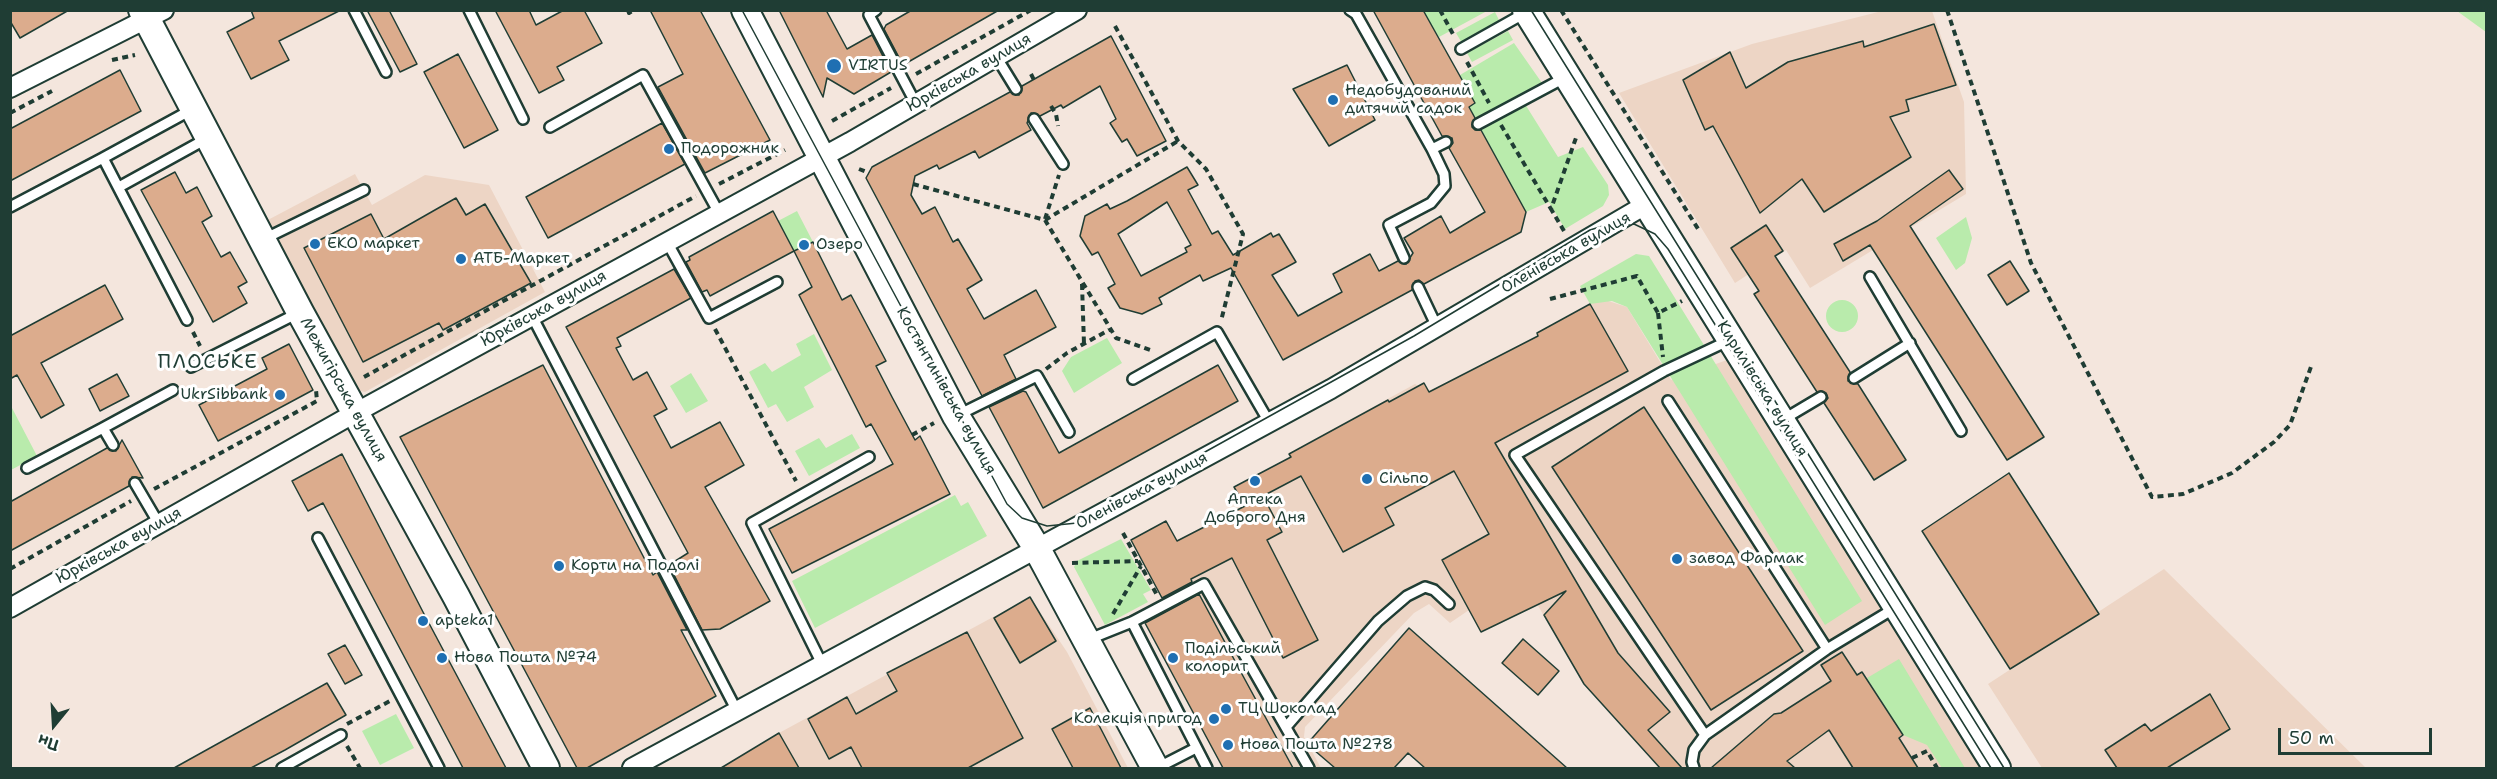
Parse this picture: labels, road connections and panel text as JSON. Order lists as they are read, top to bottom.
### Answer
{
  "streets": {
    "street": [
      "Юрківська вулиця",
      "Оленівська вулиця",
      "Кирилівська вулиця",
      "Межигірська вулиця",
      "Костянтинівська вулиця"
    ]
  },
  "crossings": [
    ["Юрківська вулиця", "Межигірська вулиця"],
    ["Юрківська вулиця", "Костянтинівська вулиця"],
    ["Оленівська вулиця", "Кирилівська вулиця"],
    ["Оленівська вулиця", "Костянтинівська вулиця"]
  ],
  "districts": ["ПЛОСЬКЕ"],
  "places": [
    "VIRTUS",
    "Недобудований дитячий садок",
    "Подорожник",
    "ЕКО маркет",
    "Озеро",
    "АТБ-Маркет",
    "UkrSibbank",
    "Сільпо",
    "Аптека Доброго Дня",
    "завод Фармак",
    "Корти на Подолі",
    "apteka1",
    "Нова Пошта №74",
    "Подільський колорит",
    "ТЦ Шоколад",
    "Колекція пригод",
    "Нова Пошта №278"
  ],
  "scale_bar": "50 m",
  "north": "bottom"
}
